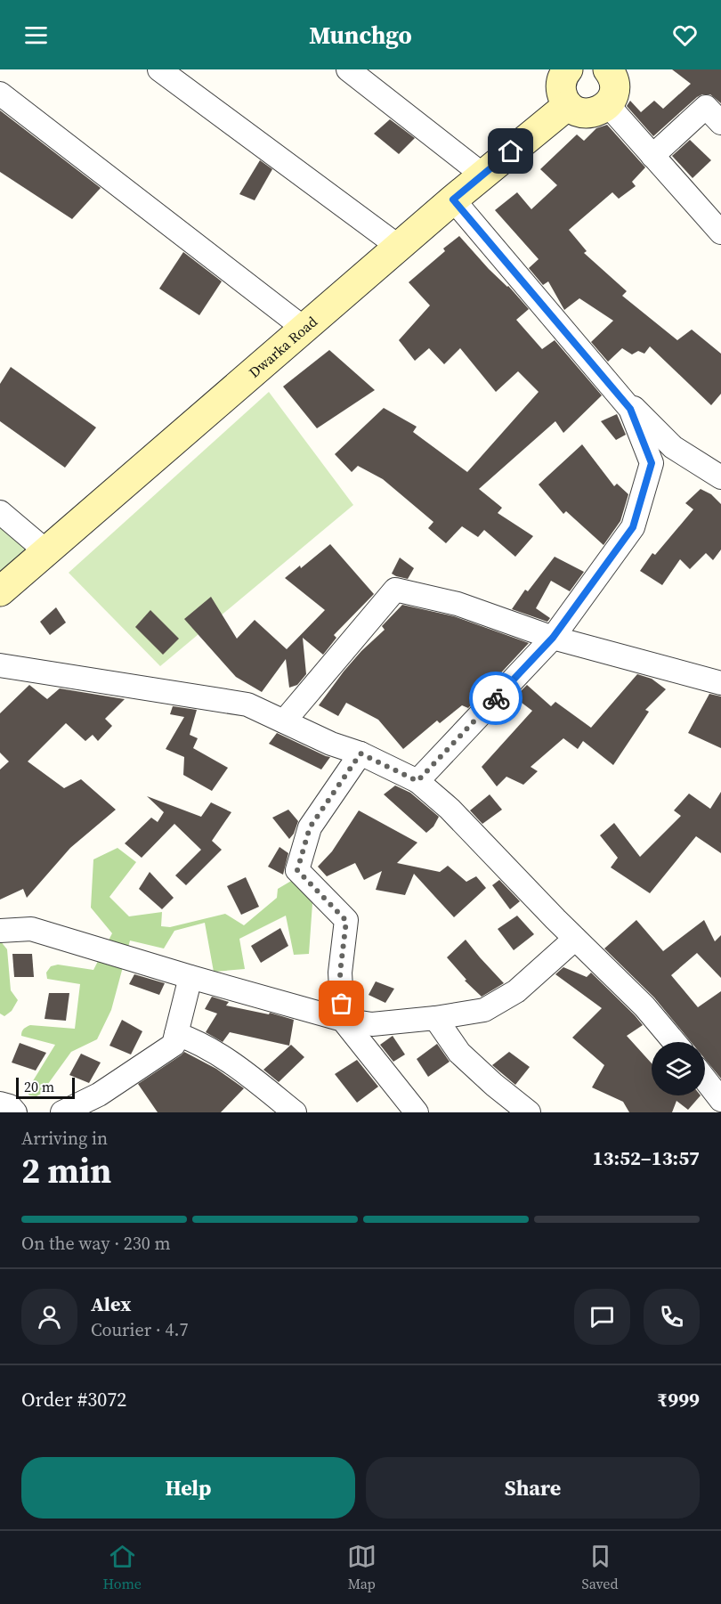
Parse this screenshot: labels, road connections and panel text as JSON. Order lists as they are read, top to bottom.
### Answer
{
  "streets": {
    "street": ["Dwarka Road"]
  },
  "scale_bar": "20 m",
  "page": {
    "header": "Munchgo",
    "scale": "20 m",
    "heading": ["2 min", "Arriving in", "13:52–13:57"],
    "panel": [
      "Alex",
      "Courier · 4.7",
      "Order #3072",
      "₹999"
    ],
    "bar": "On the way · 230 m",
    "buttons": ["Help", "Share"],
    "tabs": ["Home", "Map", "Saved"]
  }
}
